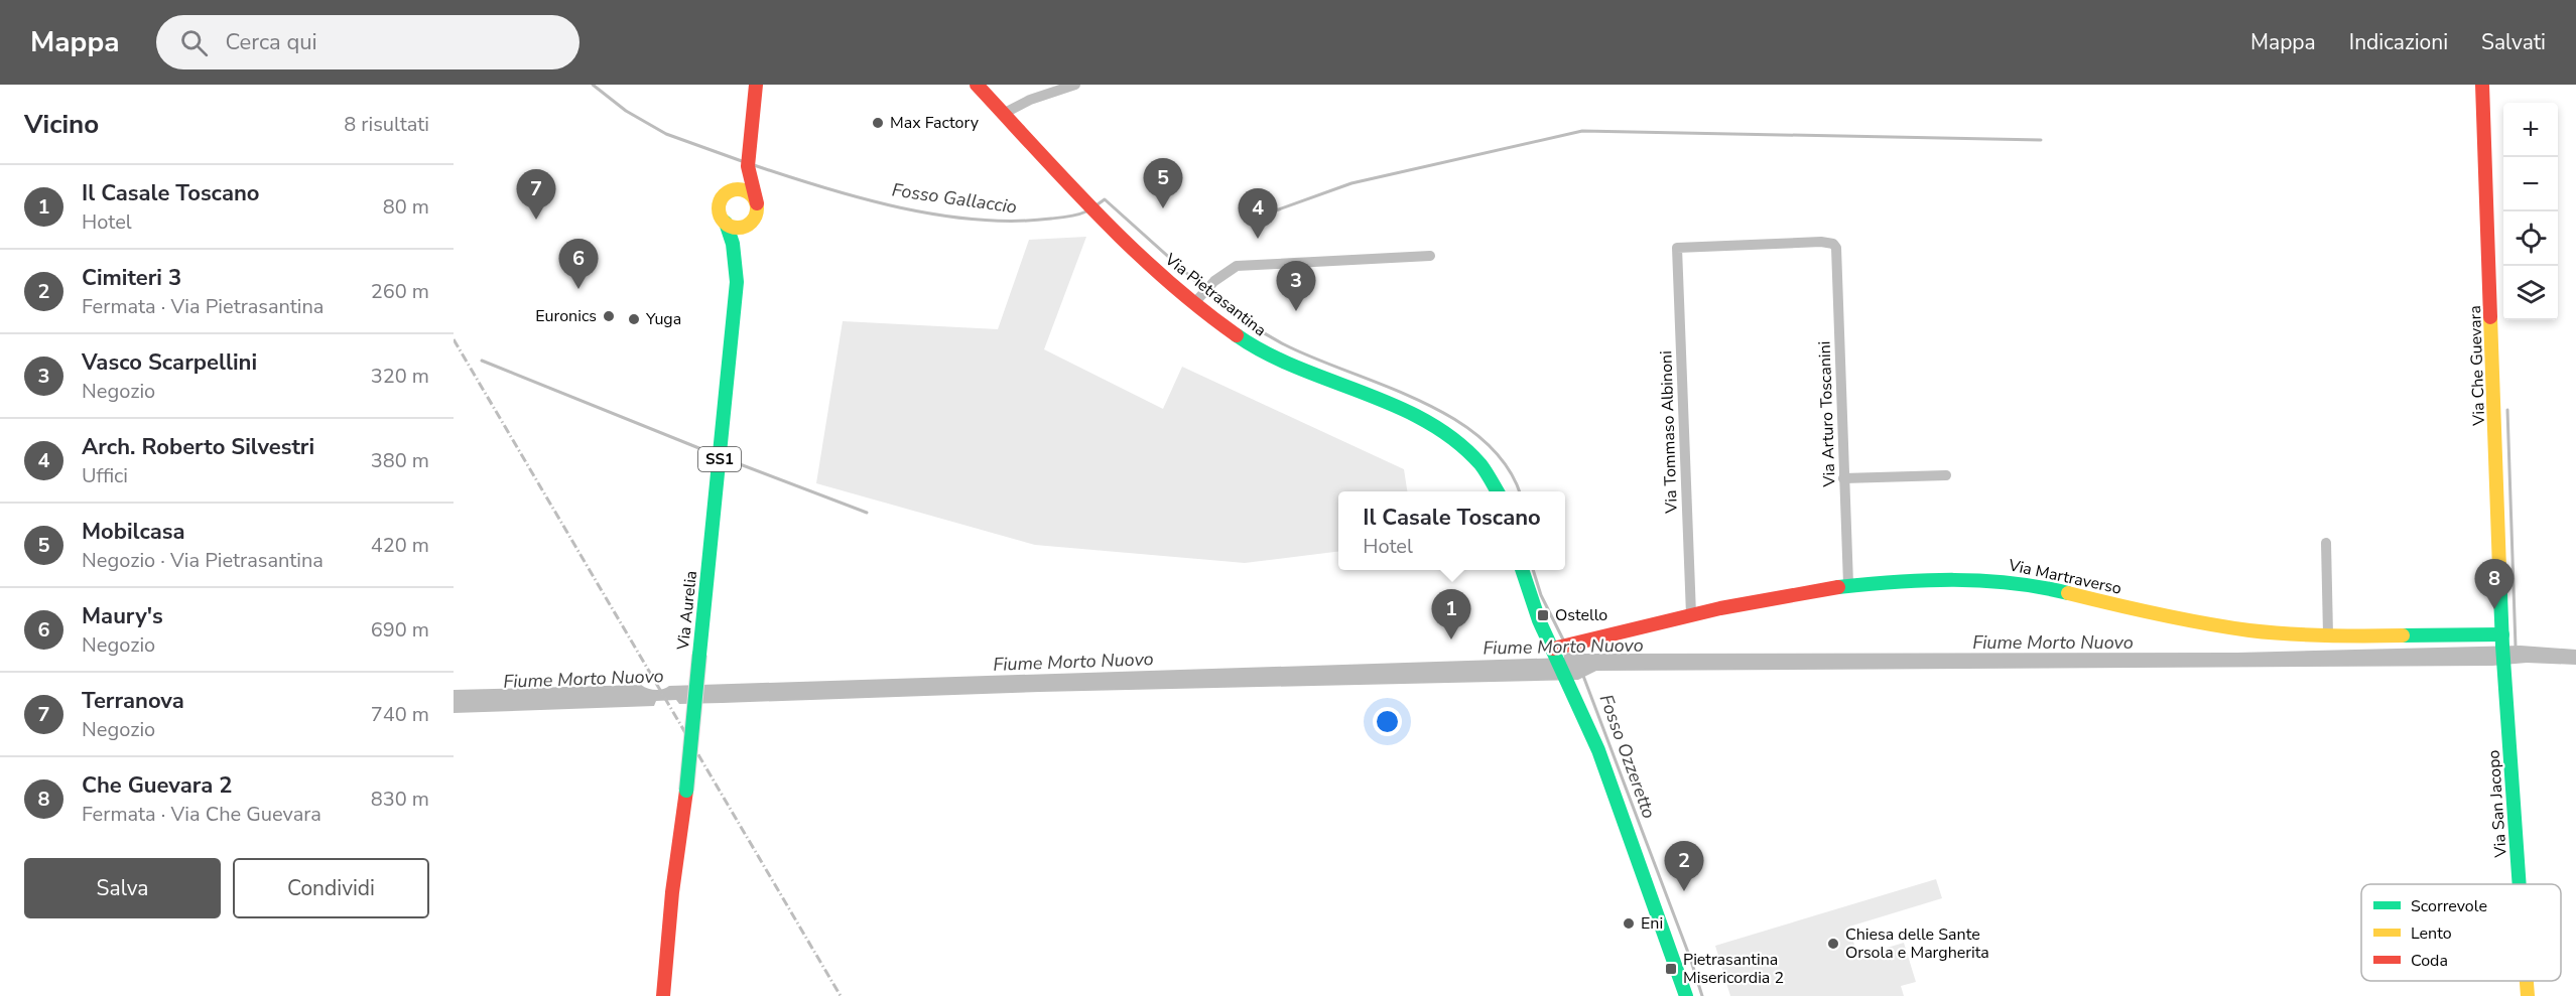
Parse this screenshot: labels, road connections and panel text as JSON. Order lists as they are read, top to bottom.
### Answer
{
  "streets": {
    "street": [
      "Via Pietrasantina",
      "Via Che Guevara",
      "Via Arturo Toscanini",
      "Via Tommaso Albinoni",
      "SS1",
      "Via Martraverso",
      "Via Aurelia",
      "Via San Jacopo"
    ]
  },
  "crossings": [
    ["Via Che Guevara", "Via Martraverso"],
    ["Via Che Guevara", "Via San Jacopo"],
    ["Via Arturo Toscanini", "Via Tommaso Albinoni"],
    ["Via Arturo Toscanini", "Via Martraverso"],
    ["Via Tommaso Albinoni", "Via Martraverso"],
    ["SS1", "Via Aurelia"],
    ["Via Martraverso", "Via San Jacopo"]
  ],
  "water": ["Fosso Gallaccio", "Fiume Morto Nuovo", "Fosso Ozzeretto"],
  "places": {
    "other": [
      "Max Factory",
      "Euronics",
      "Yuga",
      "Eni",
      "Chiesa delle Sante Orsola e Margherita"
    ],
    "transit": ["Ostello", "Pietrasantina Misericordia 2"]
  },
  "legend": ["Scorrevole", "Lento", "Coda"],
  "page": {
    "header": "Mappa",
    "search": "Cerca qui",
    "nav": ["Mappa", "Indicazioni", "Salvati"],
    "heading": ["Vicino", "8 risultati"],
    "map_buttons": ["+", "−"],
    "pins": [
      "5",
      "7",
      "4",
      "6",
      "3",
      "8",
      "1",
      "2"
    ],
    "list": [
      {
        "mark": "1",
        "name": "Il Casale Toscano",
        "note": "Hotel",
        "value": "80 m"
      },
      {
        "mark": "2",
        "name": "Cimiteri 3",
        "note": "Fermata · Via Pietrasantina",
        "value": "260 m"
      },
      {
        "mark": "3",
        "name": "Vasco Scarpellini",
        "note": "Negozio",
        "value": "320 m"
      },
      {
        "mark": "4",
        "name": "Arch. Roberto Silvestri",
        "note": "Uffici",
        "value": "380 m"
      },
      {
        "mark": "5",
        "name": "Mobilcasa",
        "note": "Negozio · Via Pietrasantina",
        "value": "420 m"
      },
      {
        "mark": "6",
        "name": "Maury's",
        "note": "Negozio",
        "value": "690 m"
      },
      {
        "mark": "7",
        "name": "Terranova",
        "note": "Negozio",
        "value": "740 m"
      },
      {
        "mark": "8",
        "name": "Che Guevara 2",
        "note": "Fermata · Via Che Guevara",
        "value": "830 m"
      }
    ],
    "popup": ["Il Casale Toscano", "Hotel"],
    "buttons": ["Salva", "Condividi"]
  }
}
